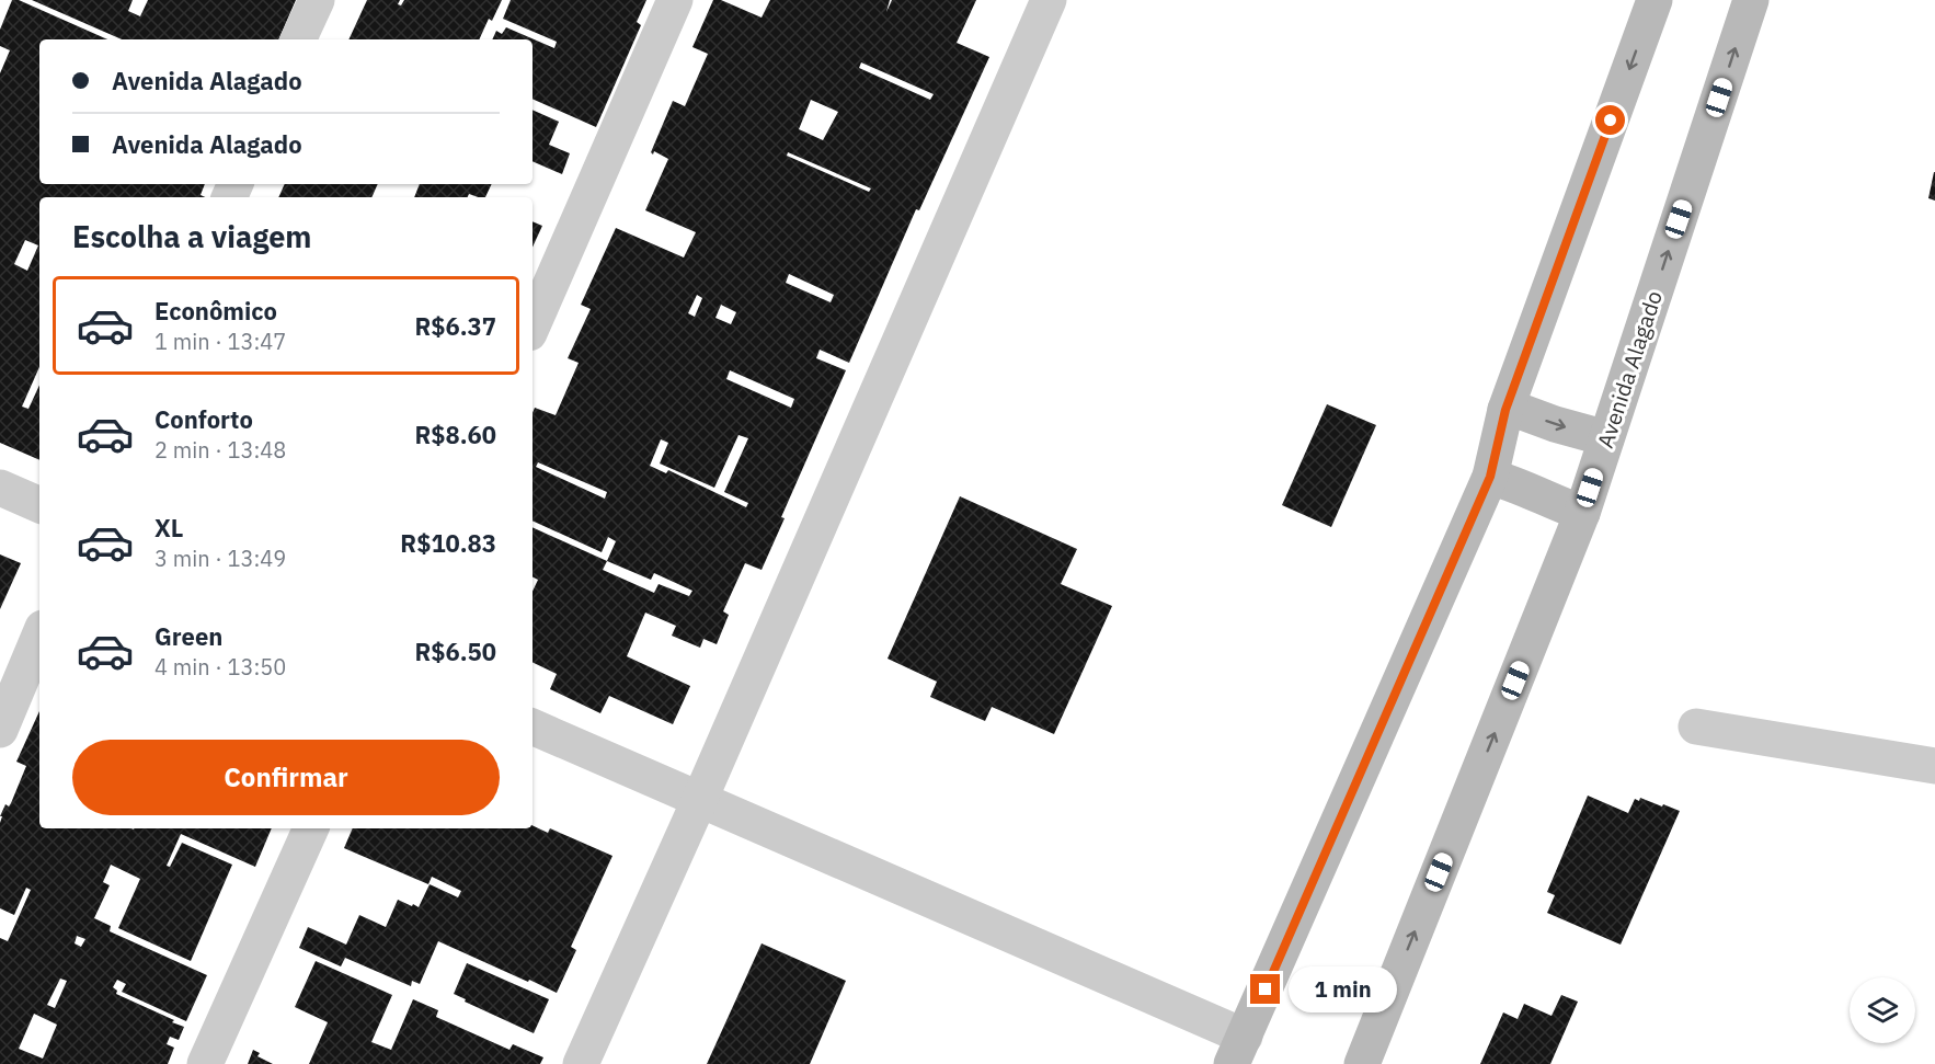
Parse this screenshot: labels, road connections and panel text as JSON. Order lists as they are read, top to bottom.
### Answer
{
  "streets": {
    "main road": ["Avenida Alagado"]
  },
  "page": {
    "banner": ["Avenida Alagado", "Avenida Alagado"],
    "heading": "Escolha a viagem",
    "list": [
      {
        "name": "Econômico",
        "note": "1 min · 13:47",
        "value": "R$6.37"
      },
      {
        "name": "Conforto",
        "note": "2 min · 13:48",
        "value": "R$8.60"
      },
      {
        "name": "XL",
        "note": "3 min · 13:49",
        "value": "R$10.83"
      },
      {
        "name": "Green",
        "note": "4 min · 13:50",
        "value": "R$6.50"
      }
    ],
    "buttons": "Confirmar",
    "bubble": "1 min"
  }
}
